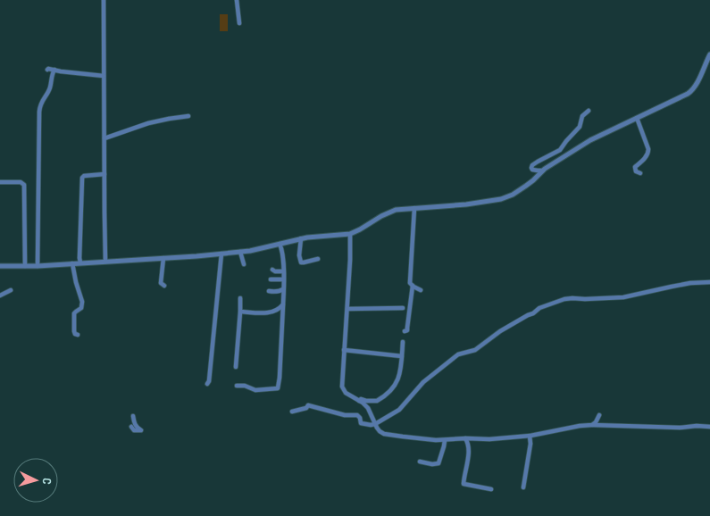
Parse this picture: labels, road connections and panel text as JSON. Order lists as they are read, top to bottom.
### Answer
{
  "north": "right"
}
